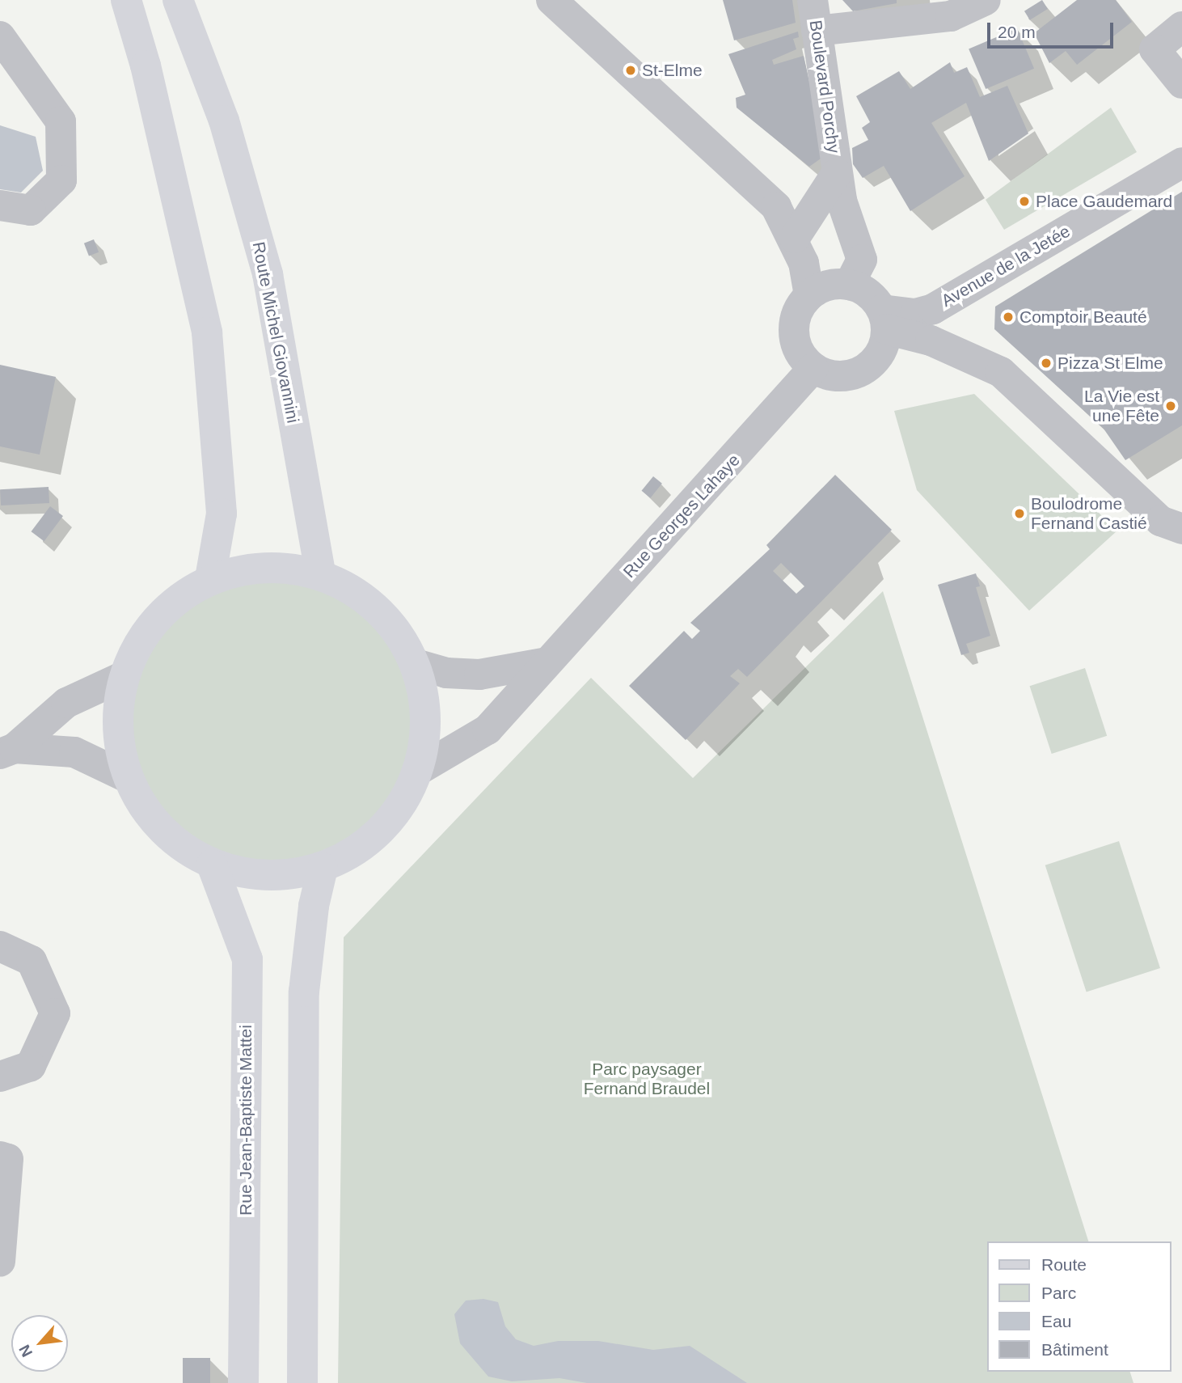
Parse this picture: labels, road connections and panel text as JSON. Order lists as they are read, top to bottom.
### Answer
{
  "streets": {
    "main road": ["Route Michel Giovannini", "Rue Jean-Baptiste Mattei"],
    "street": ["Boulevard Porchy", "Avenue de la Jetée", "Rue Georges Lahaye"]
  },
  "crossings": [
    ["Boulevard Porchy", "Avenue de la Jetée"],
    ["Boulevard Porchy", "Rue Georges Lahaye"],
    ["Avenue de la Jetée", "Rue Georges Lahaye"]
  ],
  "parks": ["Parc paysager Fernand Braudel"],
  "places": [
    "St-Elme",
    "Place Gaudemard",
    "Comptoir Beauté",
    "Pizza St Elme",
    "La Vie est une Fête",
    "Boulodrome Fernand Castié"
  ],
  "legend": [
    "Route",
    "Parc",
    "Eau",
    "Bâtiment"
  ],
  "scale_bar": "20 m",
  "north": "bottom left"
}
